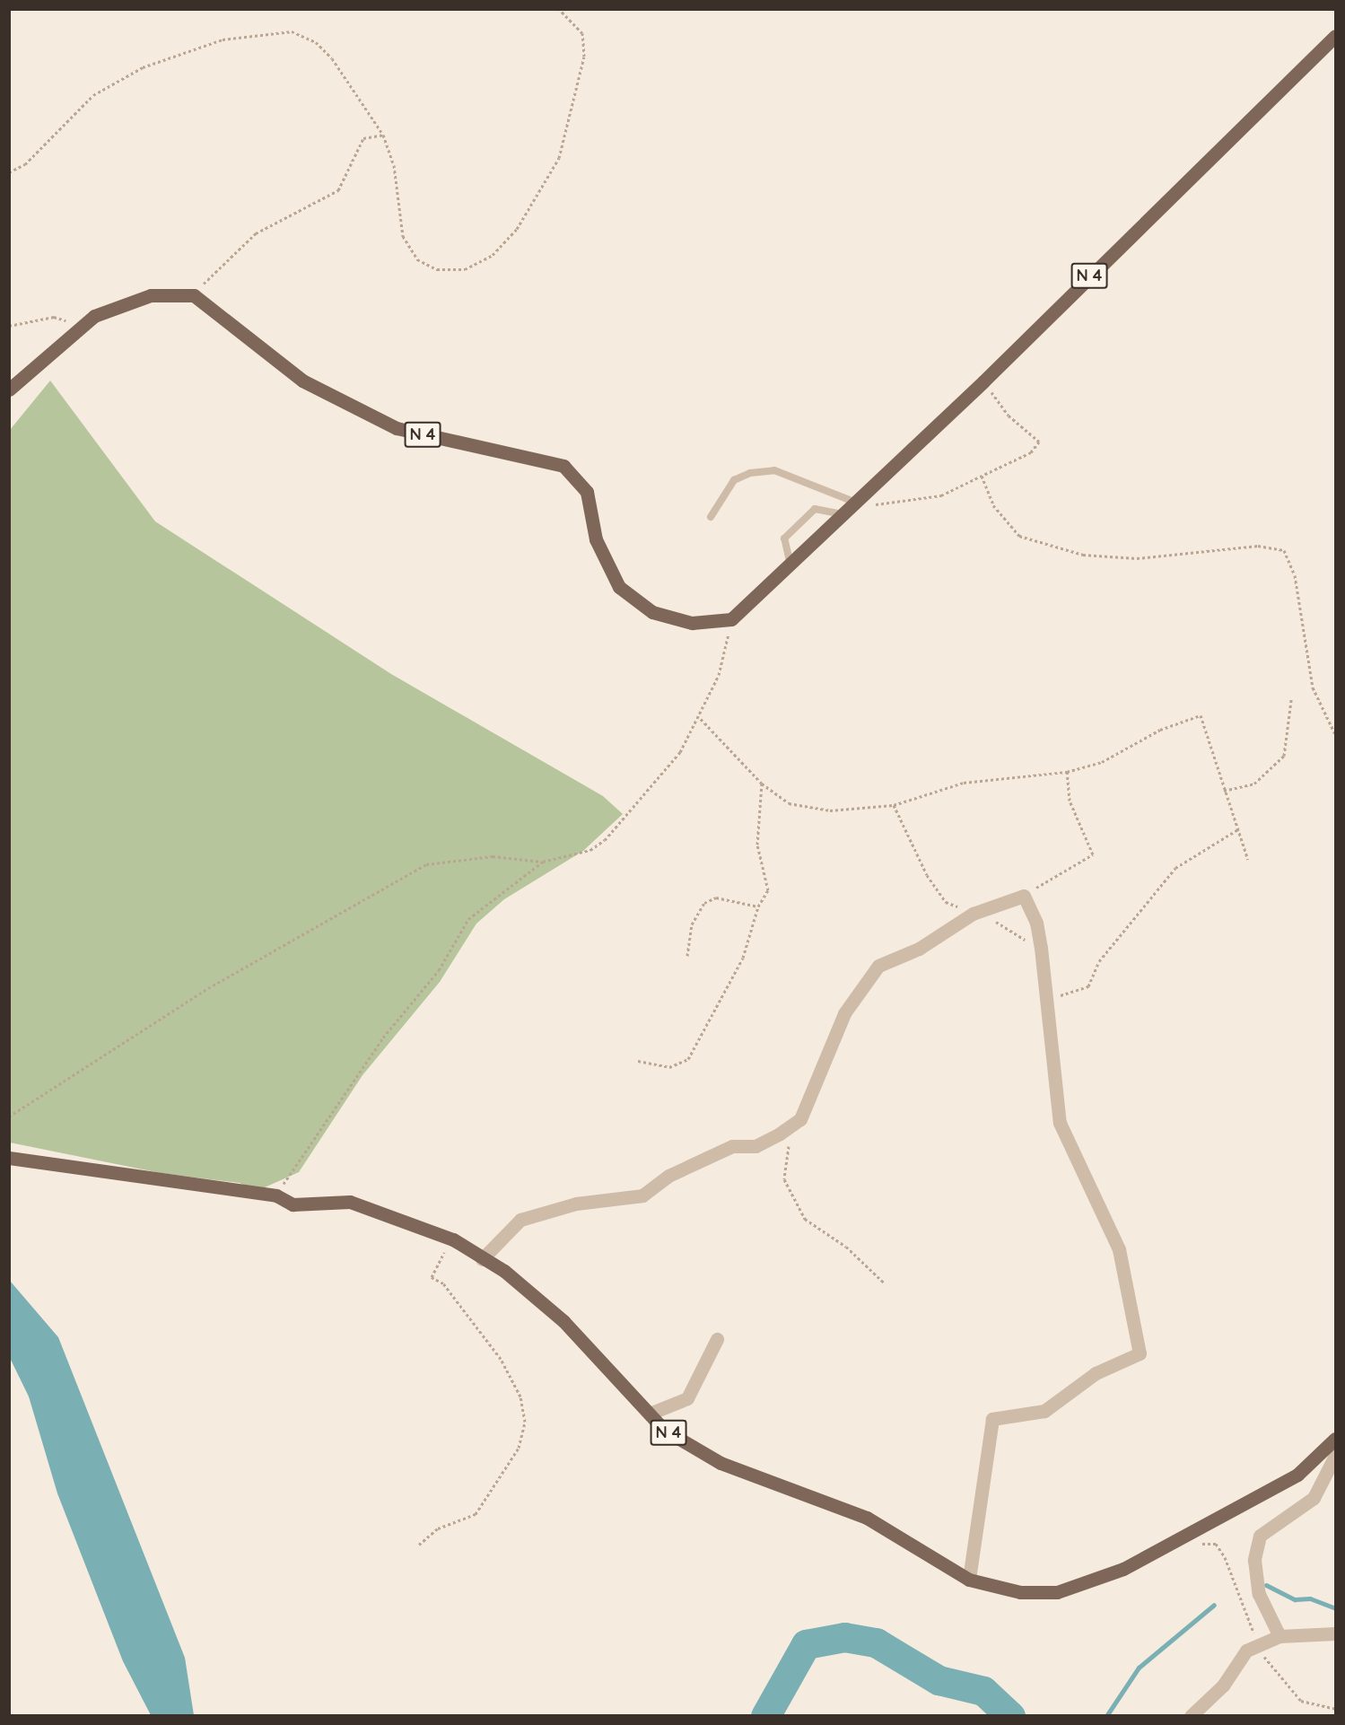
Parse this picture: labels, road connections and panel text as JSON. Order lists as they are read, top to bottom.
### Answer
{
  "streets": {
    "main road": ["N 4"]
  }
}
